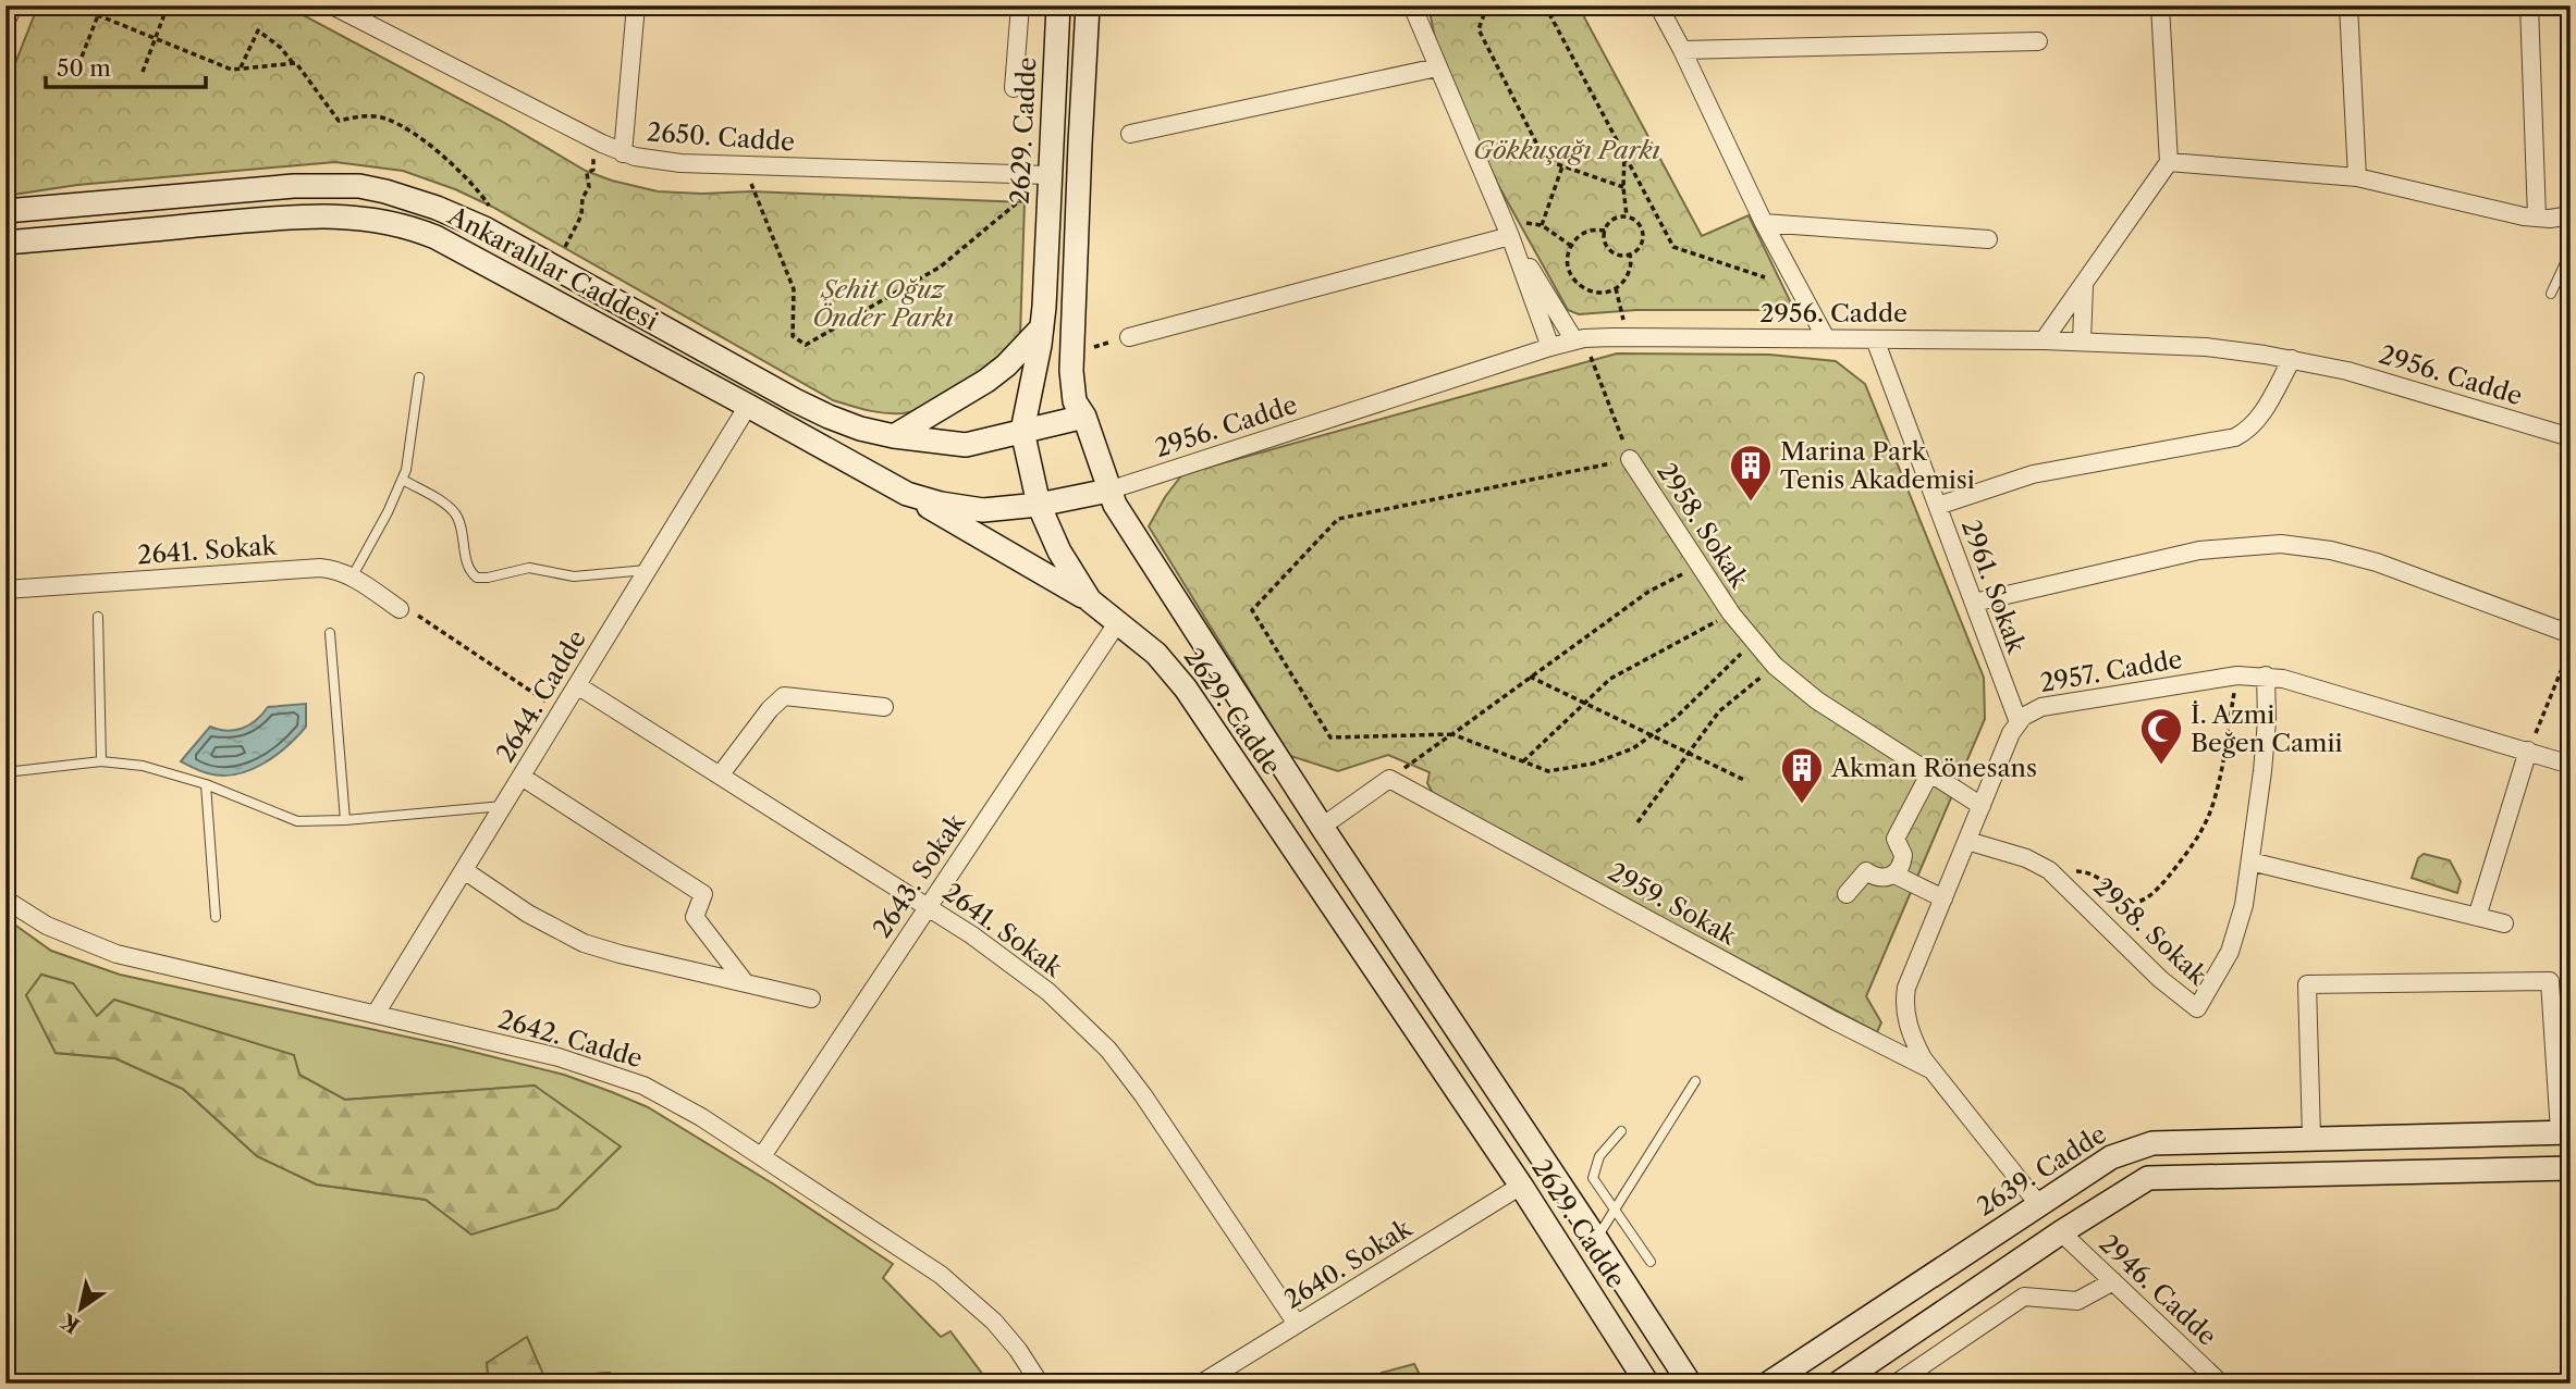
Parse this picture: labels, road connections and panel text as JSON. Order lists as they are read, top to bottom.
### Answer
{
  "streets": {
    "main road": ["2629. Cadde", "Ankaralılar Caddesi", "2639. Cadde"],
    "street": [
      "2650. Cadde",
      "2956. Cadde",
      "2958. Sokak",
      "2641. Sokak",
      "2961. Sokak",
      "2957. Cadde",
      "2644. Cadde",
      "2643. Sokak",
      "2959. Sokak",
      "2642. Cadde",
      "2640. Sokak",
      "2946. Cadde"
    ]
  },
  "crossings": [
    ["2629. Cadde", "2650. Cadde"],
    ["2629. Cadde", "Ankaralılar Caddesi"],
    ["2629. Cadde", "2956. Cadde"],
    ["2629. Cadde", "2643. Sokak"],
    ["2629. Cadde", "2640. Sokak"],
    ["Ankaralılar Caddesi", "2956. Cadde"],
    ["Ankaralılar Caddesi", "2644. Cadde"],
    ["2956. Cadde", "2958. Sokak"],
    ["2956. Cadde", "2961. Sokak"],
    ["2958. Sokak", "2957. Cadde"],
    ["2641. Sokak", "2644. Cadde"],
    ["2641. Sokak", "2643. Sokak"],
    ["2641. Sokak", "2640. Sokak"],
    ["2961. Sokak", "2957. Cadde"],
    ["2957. Cadde", "2959. Sokak"],
    ["2957. Cadde", "2639. Cadde"],
    ["2644. Cadde", "2642. Cadde"],
    ["2643. Sokak", "2642. Cadde"]
  ],
  "parks": ["Gökkuşağı Parkı", "Şehit Oğuz Önder Parkı"],
  "places": {
    "building": ["Marina Park Tenis Akademisi", "Akman Rönesans"],
    "mosque": ["İ. Azmi Beğen Camii"]
  },
  "scale_bar": "50 m",
  "north": "bottom left"
}
